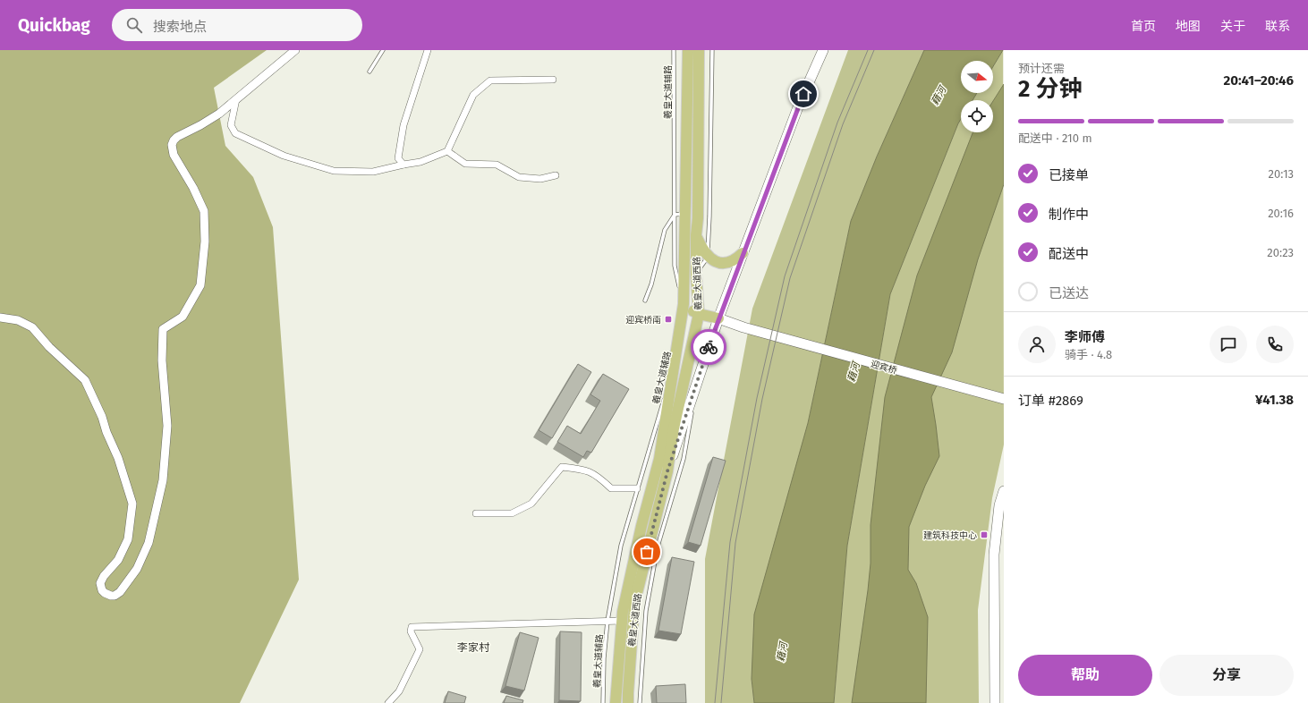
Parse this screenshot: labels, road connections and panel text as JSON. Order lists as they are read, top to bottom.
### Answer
{
  "streets": {
    "main road": ["羲皇大道西路", "迎宾桥"],
    "lane": ["羲皇大道辅路"]
  },
  "crossings": [
    ["羲皇大道辅路", "羲皇大道西路"]
  ],
  "districts": ["李家村"],
  "water": ["藉河"],
  "places": {
    "transit": ["迎宾桥南", "建筑科技中心"]
  },
  "north": "right",
  "page": {
    "header": "Quickbag",
    "search": "搜索地点",
    "nav": [
      "首页",
      "地图",
      "关于",
      "联系"
    ],
    "heading": ["2 分钟", "预计还需", "20:41–20:46"],
    "panel": [
      "李师傅",
      "骑手 · 4.8",
      "订单 #2869",
      "¥41.38"
    ],
    "bar": "配送中 · 210 m",
    "list": [
      ["已接单", "20:13"],
      ["制作中", "20:16"],
      ["配送中", "20:23"],
      "已送达"
    ],
    "buttons": ["帮助", "分享"]
  }
}
